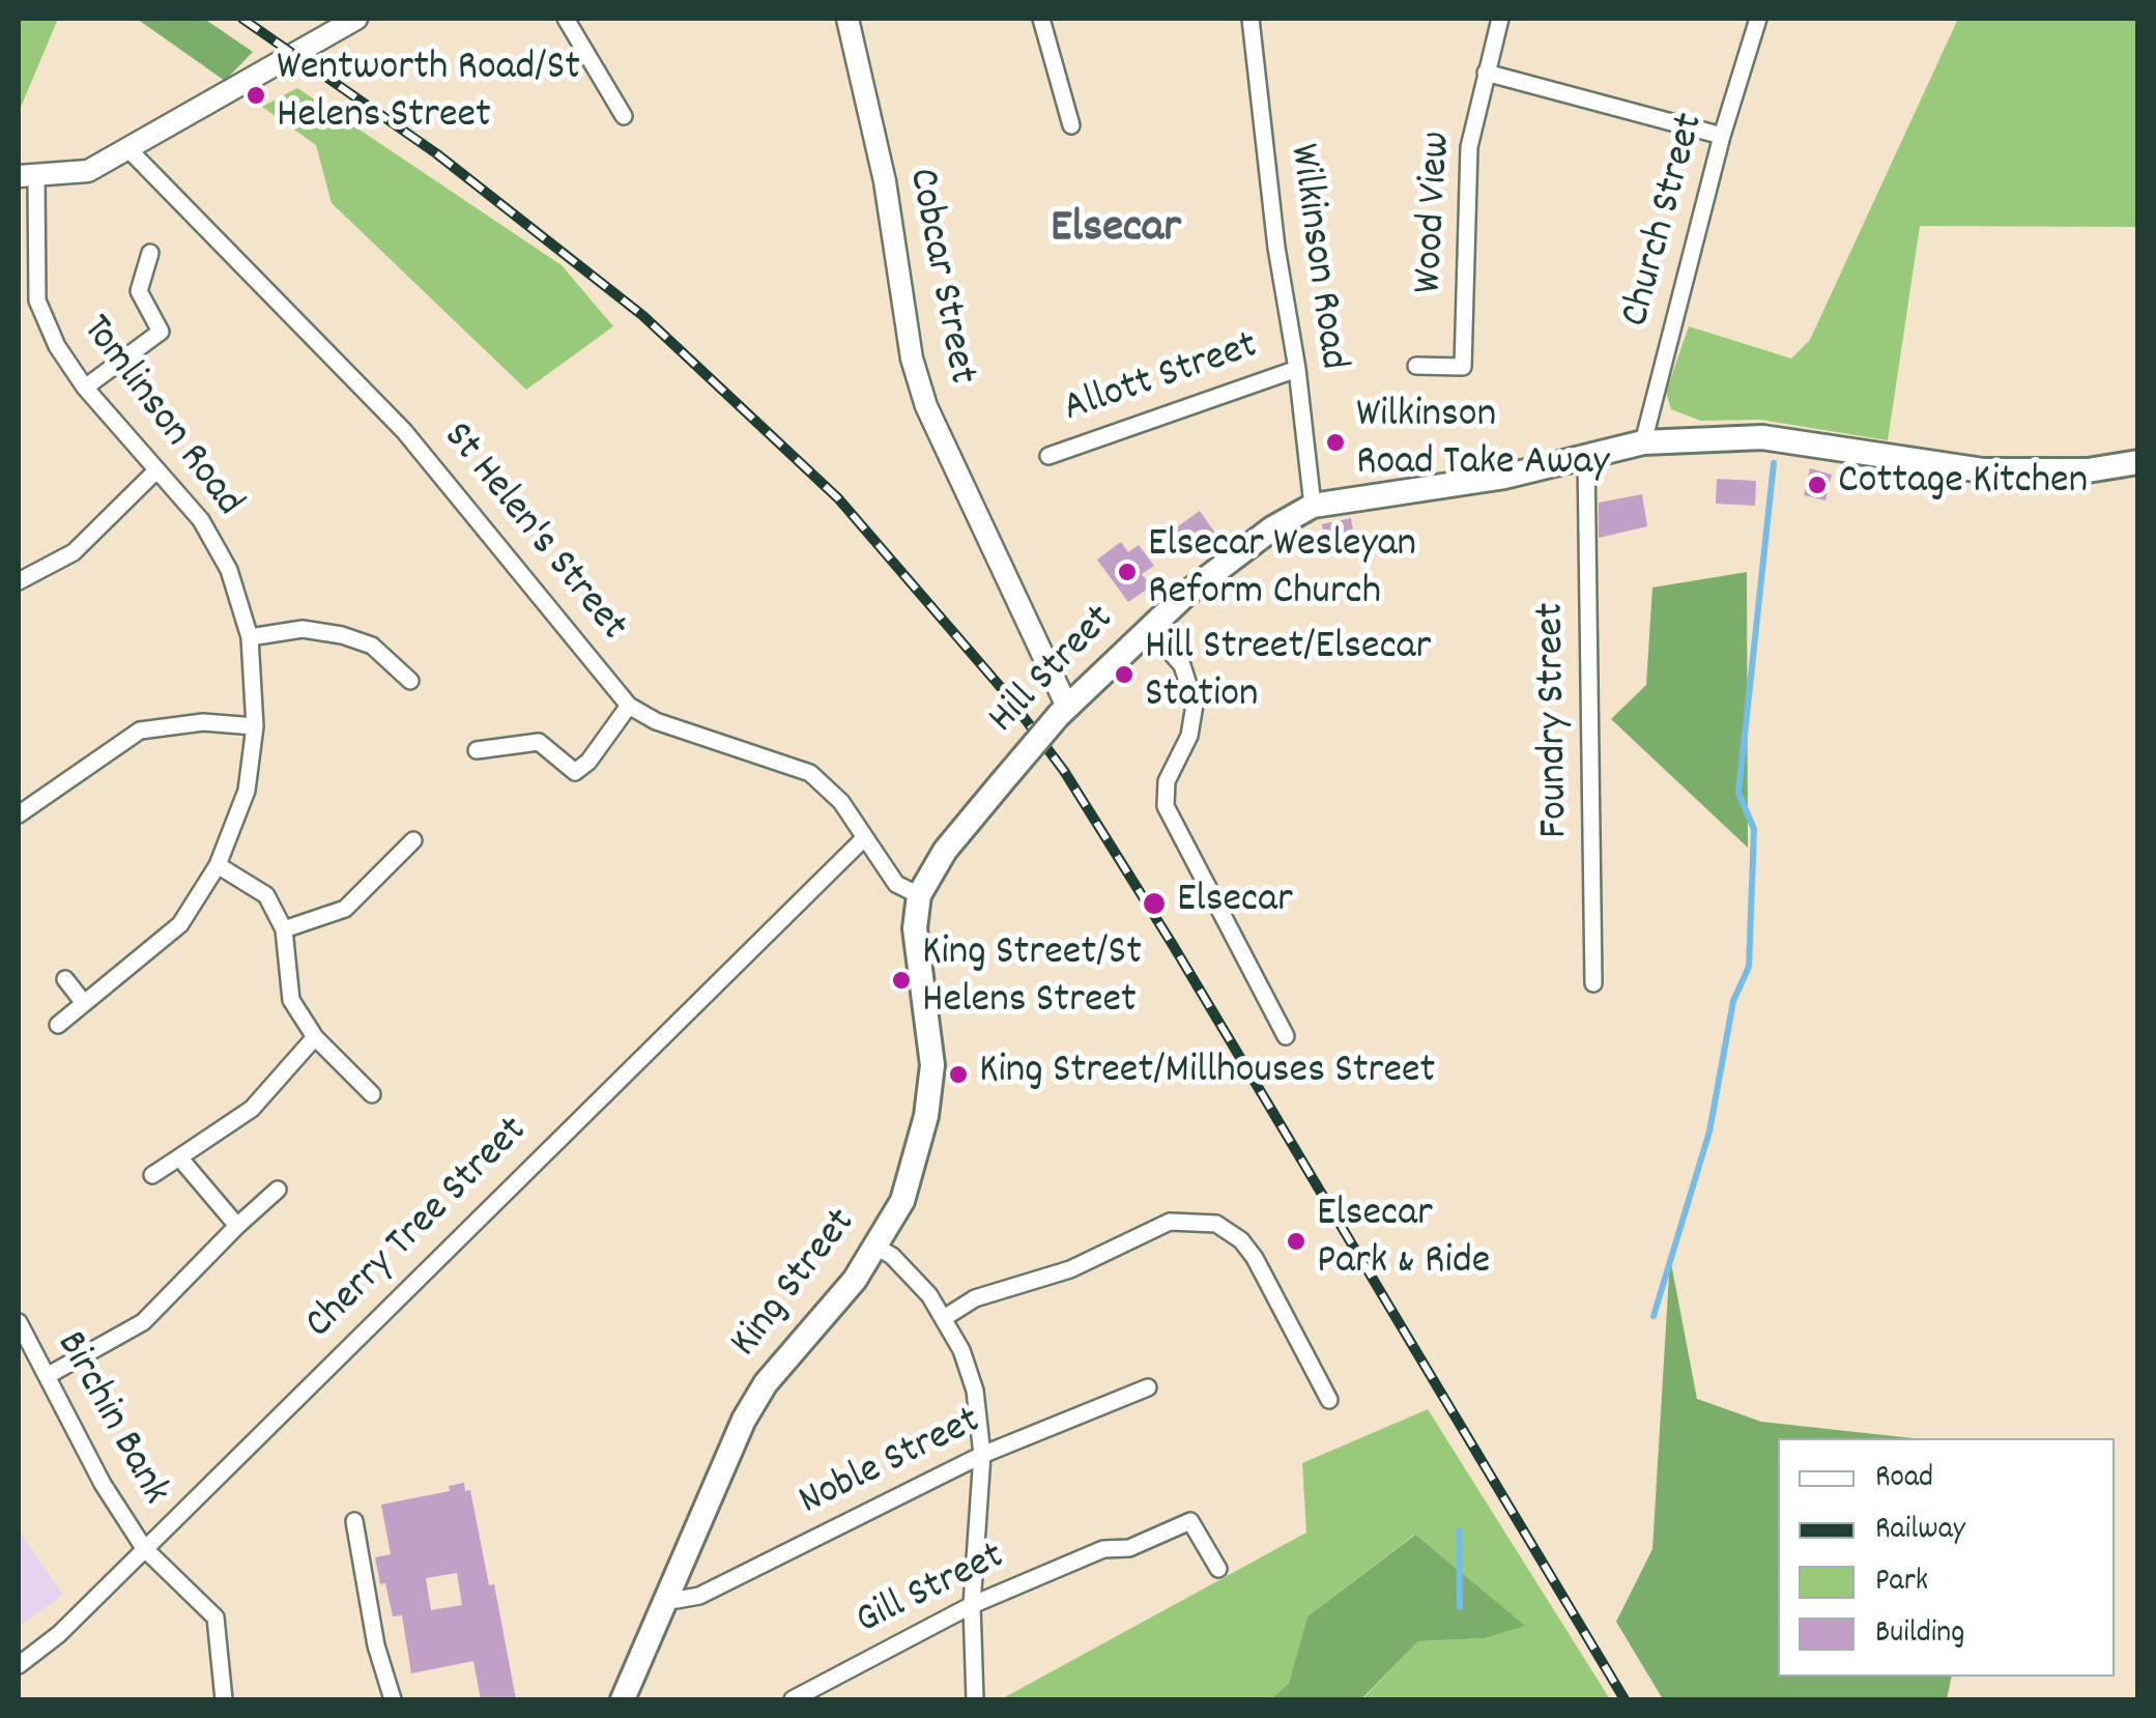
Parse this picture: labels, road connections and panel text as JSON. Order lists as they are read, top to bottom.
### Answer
{
  "streets": {
    "main road": ["Hill Street", "King Street"],
    "street": [
      "Wood View",
      "Church Street",
      "Wilkinson Road",
      "Cobcar Street",
      "Allott Street",
      "Tomlinson Road",
      "St Helen's Street",
      "Foundry Street",
      "Cherry Tree Street",
      "Birchin Bank",
      "Noble Street",
      "Gill Street"
    ]
  },
  "crossings": [
    ["Church Street", "Hill Street"],
    ["Wilkinson Road", "Allott Street"],
    ["Wilkinson Road", "Hill Street"],
    ["Cobcar Street", "Hill Street"],
    ["St Helen's Street", "Hill Street"],
    ["St Helen's Street", "Cherry Tree Street"],
    ["St Helen's Street", "King Street"],
    ["Hill Street", "Foundry Street"],
    ["Hill Street", "King Street"],
    ["Cherry Tree Street", "Birchin Bank"],
    ["King Street", "Noble Street"]
  ],
  "districts": ["Elsecar"],
  "places": [
    "Wentworth Road/St Helens Street",
    "Wilkinson Road Take Away",
    "Cottage Kitchen",
    "Elsecar Wesleyan Reform Church",
    "Hill Street/Elsecar Station",
    "Elsecar",
    "King Street/St Helens Street",
    "King Street/Millhouses Street",
    "Elsecar Park & Ride"
  ],
  "legend": [
    "Road",
    "Railway",
    "Park",
    "Building"
  ]
}
